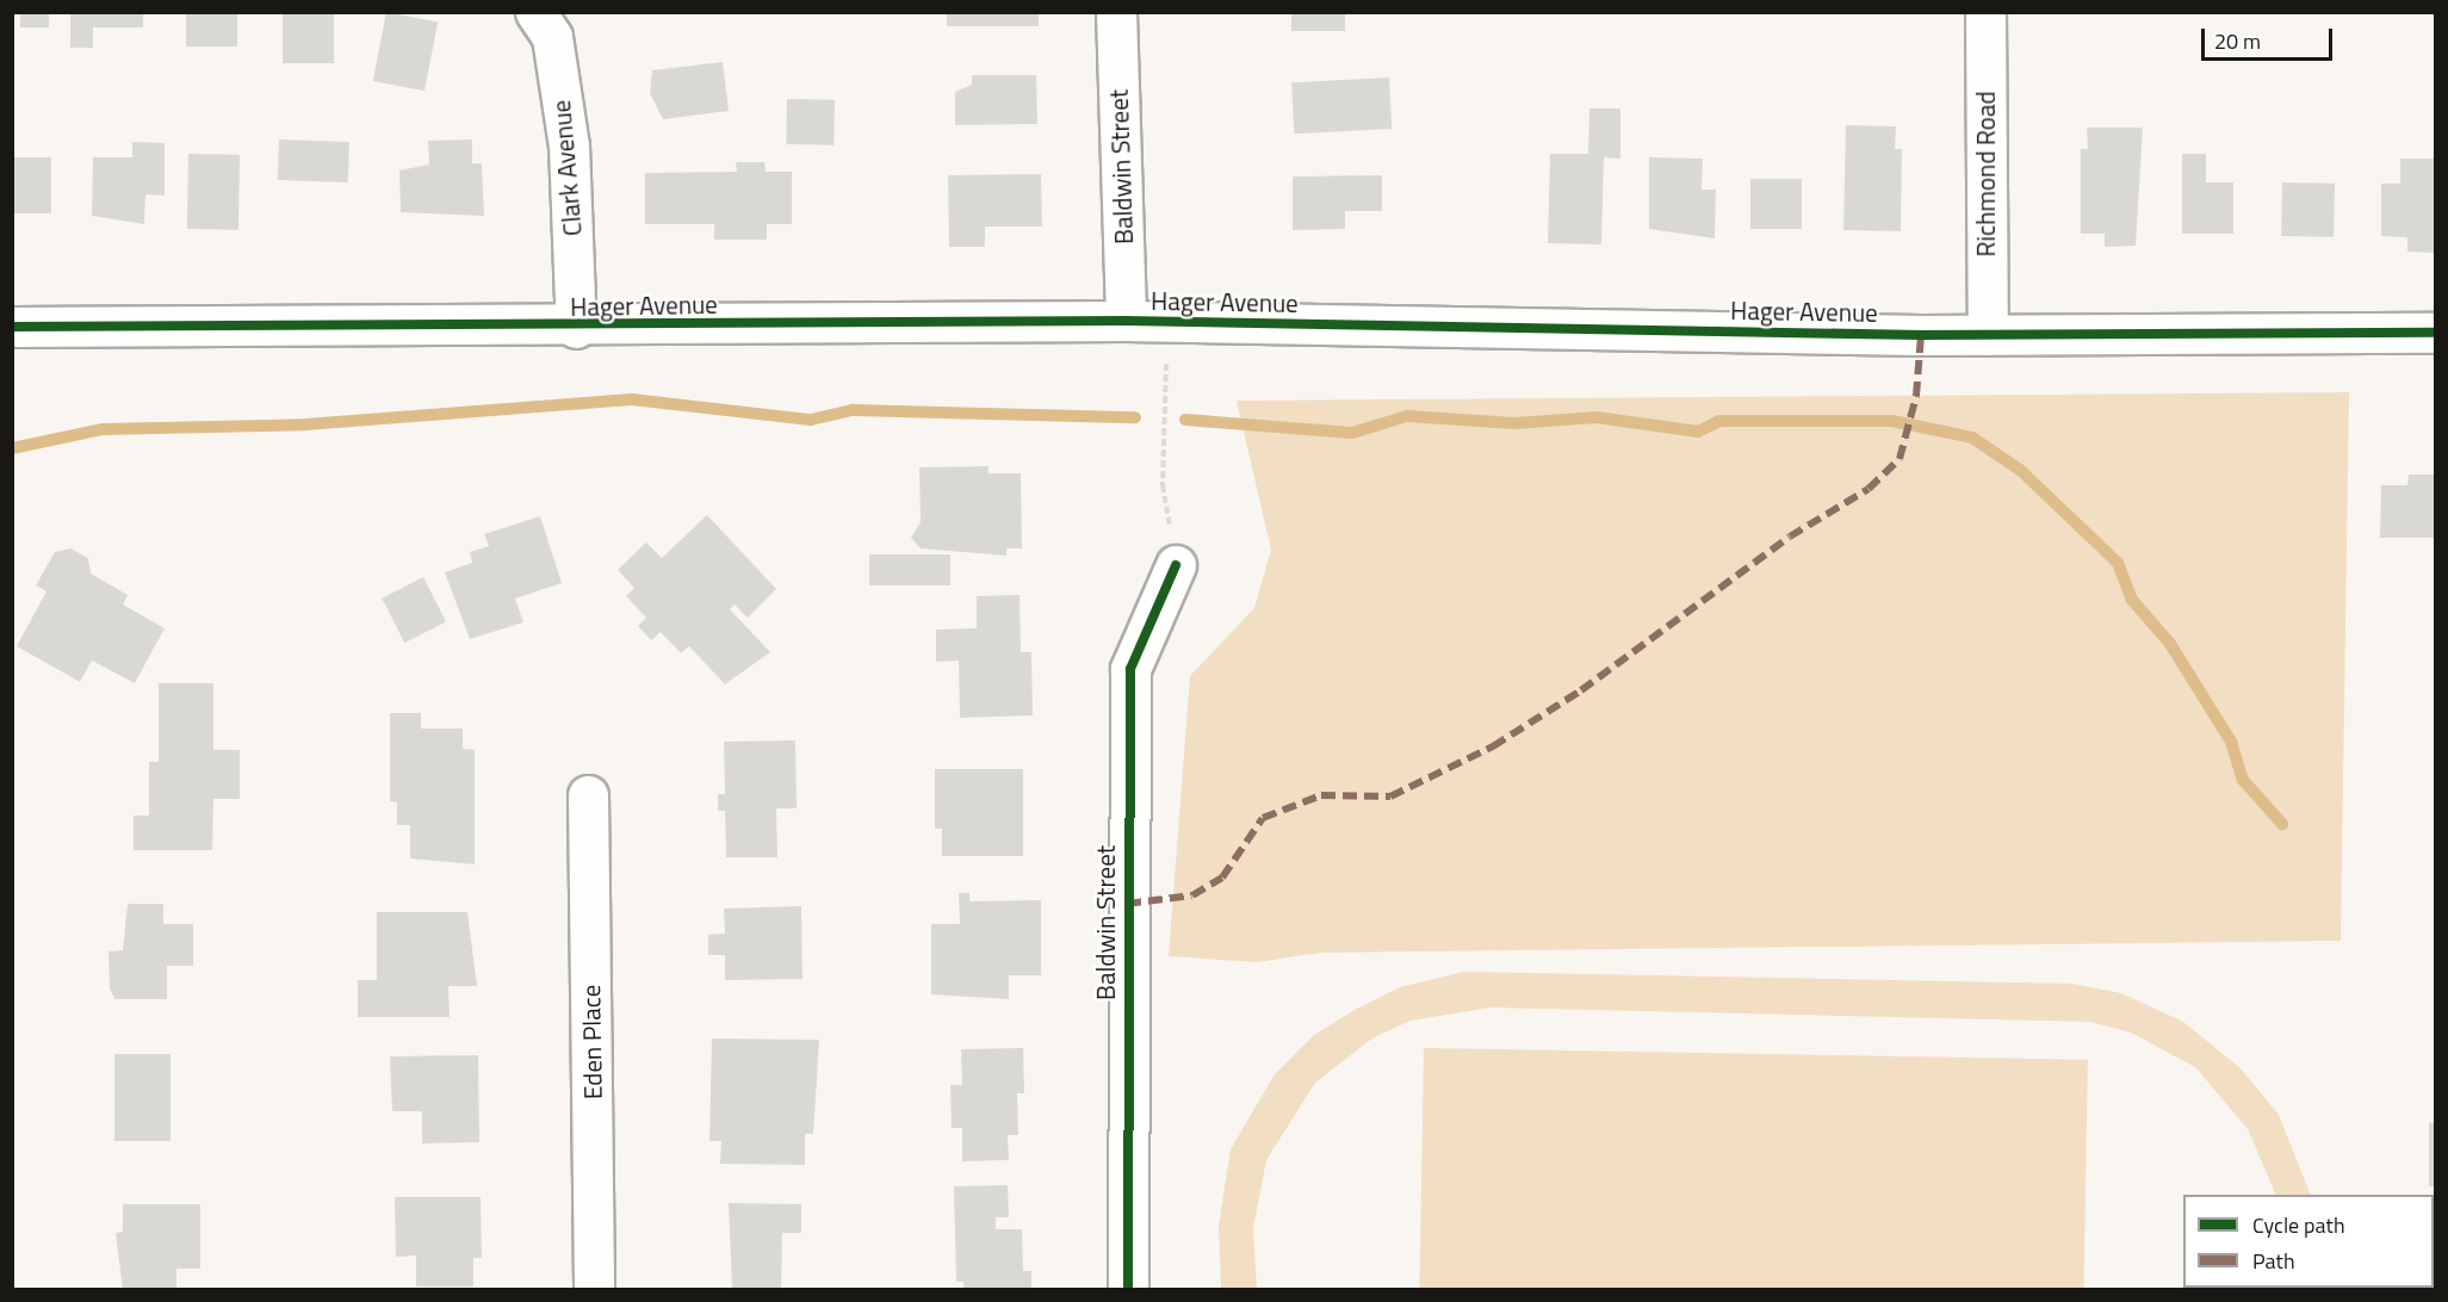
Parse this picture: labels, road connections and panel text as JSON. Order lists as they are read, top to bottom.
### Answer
{
  "streets": {
    "street": [
      "Baldwin Street",
      "Clark Avenue",
      "Richmond Road",
      "Hager Avenue",
      "Eden Place"
    ]
  },
  "crossings": [
    ["Baldwin Street", "Hager Avenue"],
    ["Clark Avenue", "Hager Avenue"],
    ["Richmond Road", "Hager Avenue"]
  ],
  "legend": ["Cycle path", "Path"],
  "scale_bar": "20 m"
}
